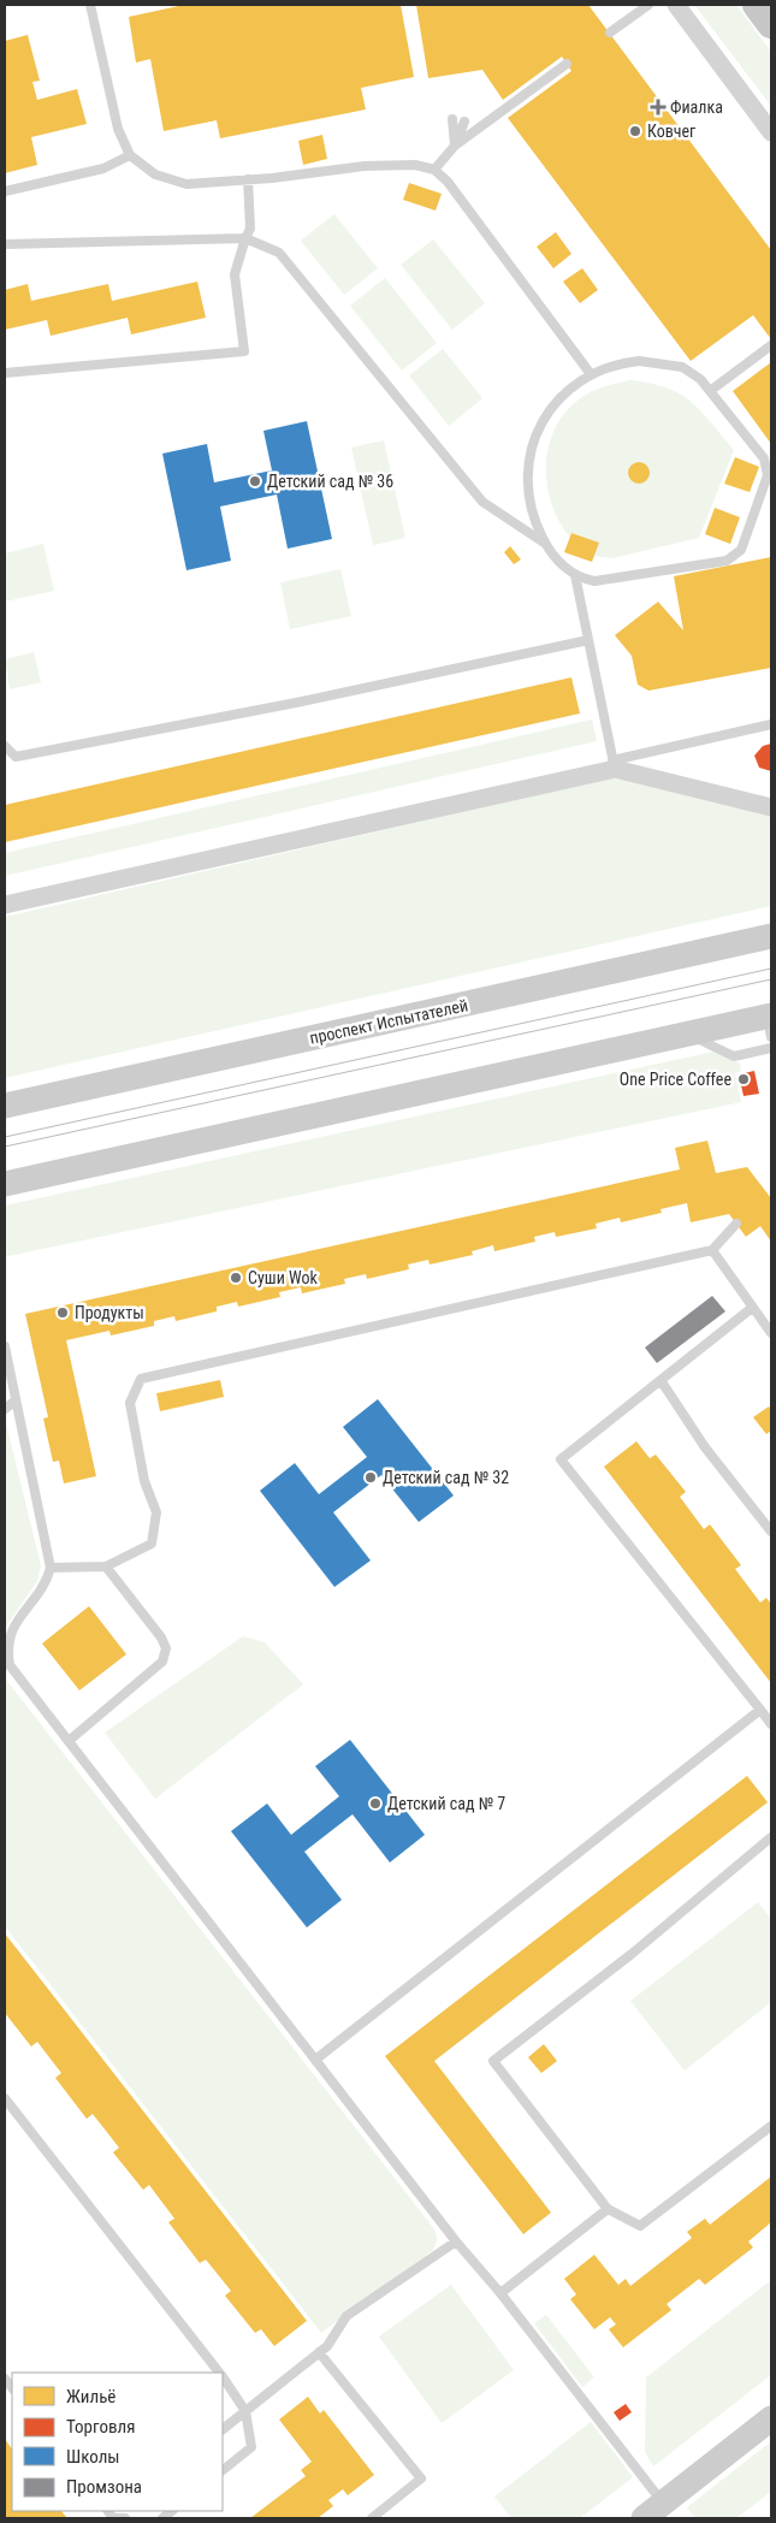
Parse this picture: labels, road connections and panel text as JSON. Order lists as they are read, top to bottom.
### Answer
{
  "streets": {
    "main road": ["проспект Испытателей"]
  },
  "places": {
    "health": ["Фиалка"],
    "other": [
      "Ковчег",
      "Детский сад № 36",
      "One Price Coffee",
      "Суши Wok",
      "Продукты",
      "Детский сад № 32",
      "Детский сад № 7"
    ]
  },
  "legend": [
    "Жильё",
    "Торговля",
    "Школы",
    "Промзона"
  ]
}
